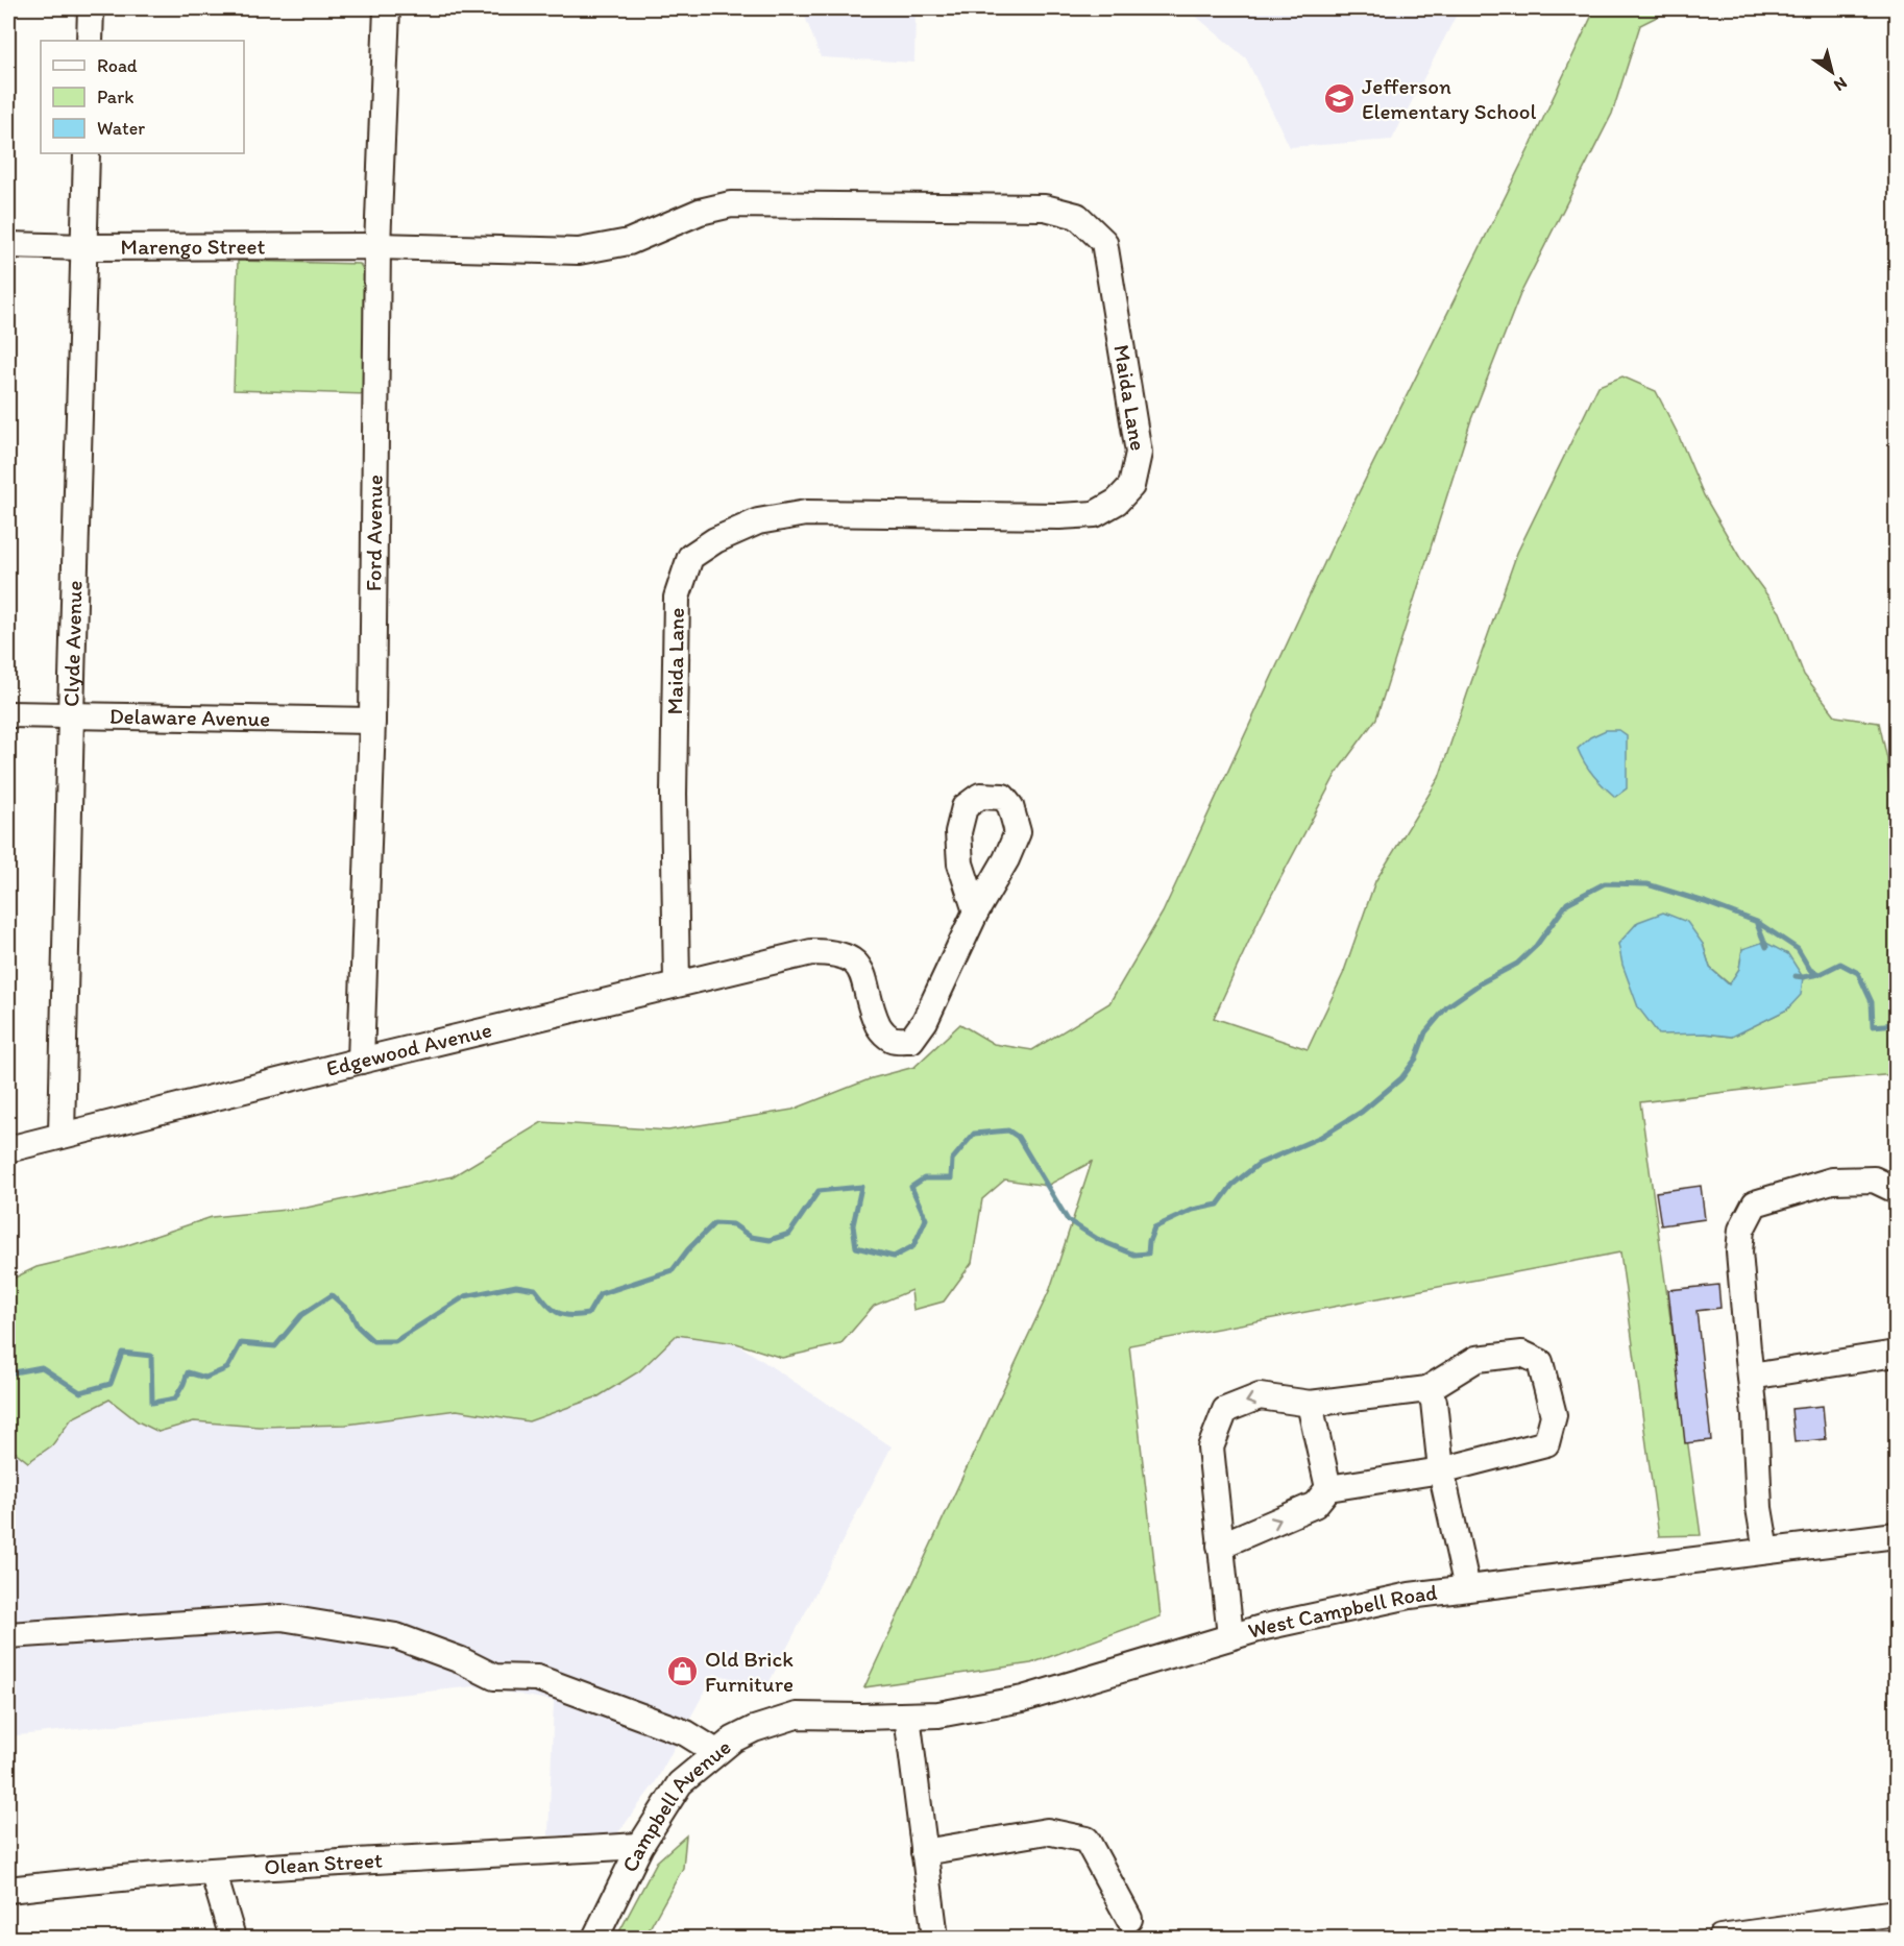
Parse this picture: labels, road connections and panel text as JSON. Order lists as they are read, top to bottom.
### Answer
{
  "streets": {
    "street": [
      "Marengo Street",
      "Maida Lane",
      "Ford Avenue",
      "Clyde Avenue",
      "Delaware Avenue",
      "Edgewood Avenue",
      "West Campbell Road",
      "Campbell Avenue",
      "Olean Street"
    ]
  },
  "crossings": [
    ["Marengo Street", "Maida Lane"],
    ["Marengo Street", "Ford Avenue"],
    ["Marengo Street", "Clyde Avenue"],
    ["Maida Lane", "Ford Avenue"],
    ["Maida Lane", "Edgewood Avenue"],
    ["Ford Avenue", "Delaware Avenue"],
    ["Ford Avenue", "Edgewood Avenue"],
    ["Clyde Avenue", "Delaware Avenue"],
    ["Clyde Avenue", "Edgewood Avenue"],
    ["West Campbell Road", "Campbell Avenue"],
    ["Campbell Avenue", "Olean Street"]
  ],
  "places": {
    "school or university": ["Jefferson Elementary School"],
    "shop": ["Old Brick Furniture"]
  },
  "legend": ["Road", "Park", "Water"],
  "north": "bottom right"
}
